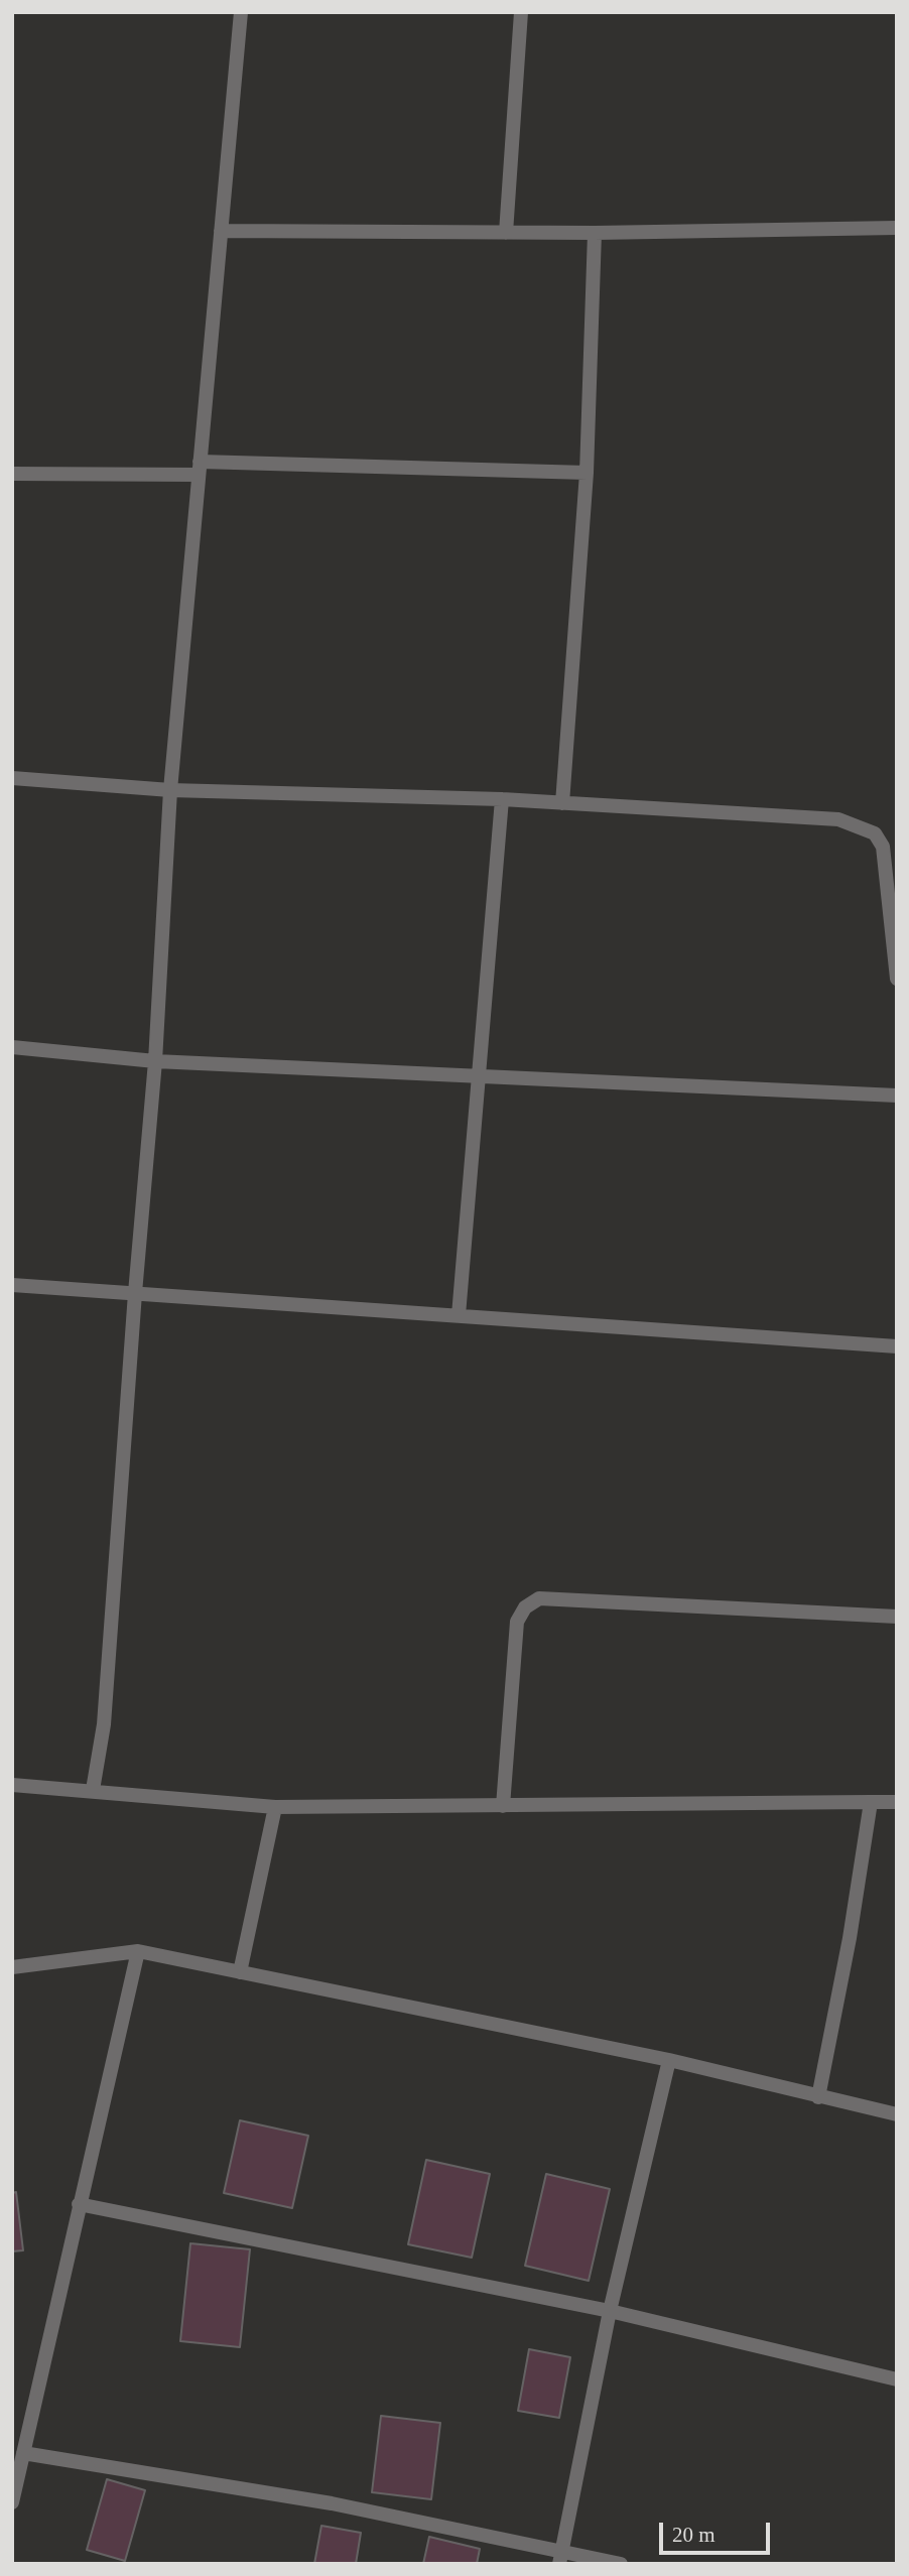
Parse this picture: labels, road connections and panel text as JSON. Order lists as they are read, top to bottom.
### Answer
{
  "scale_bar": "20 m"
}
